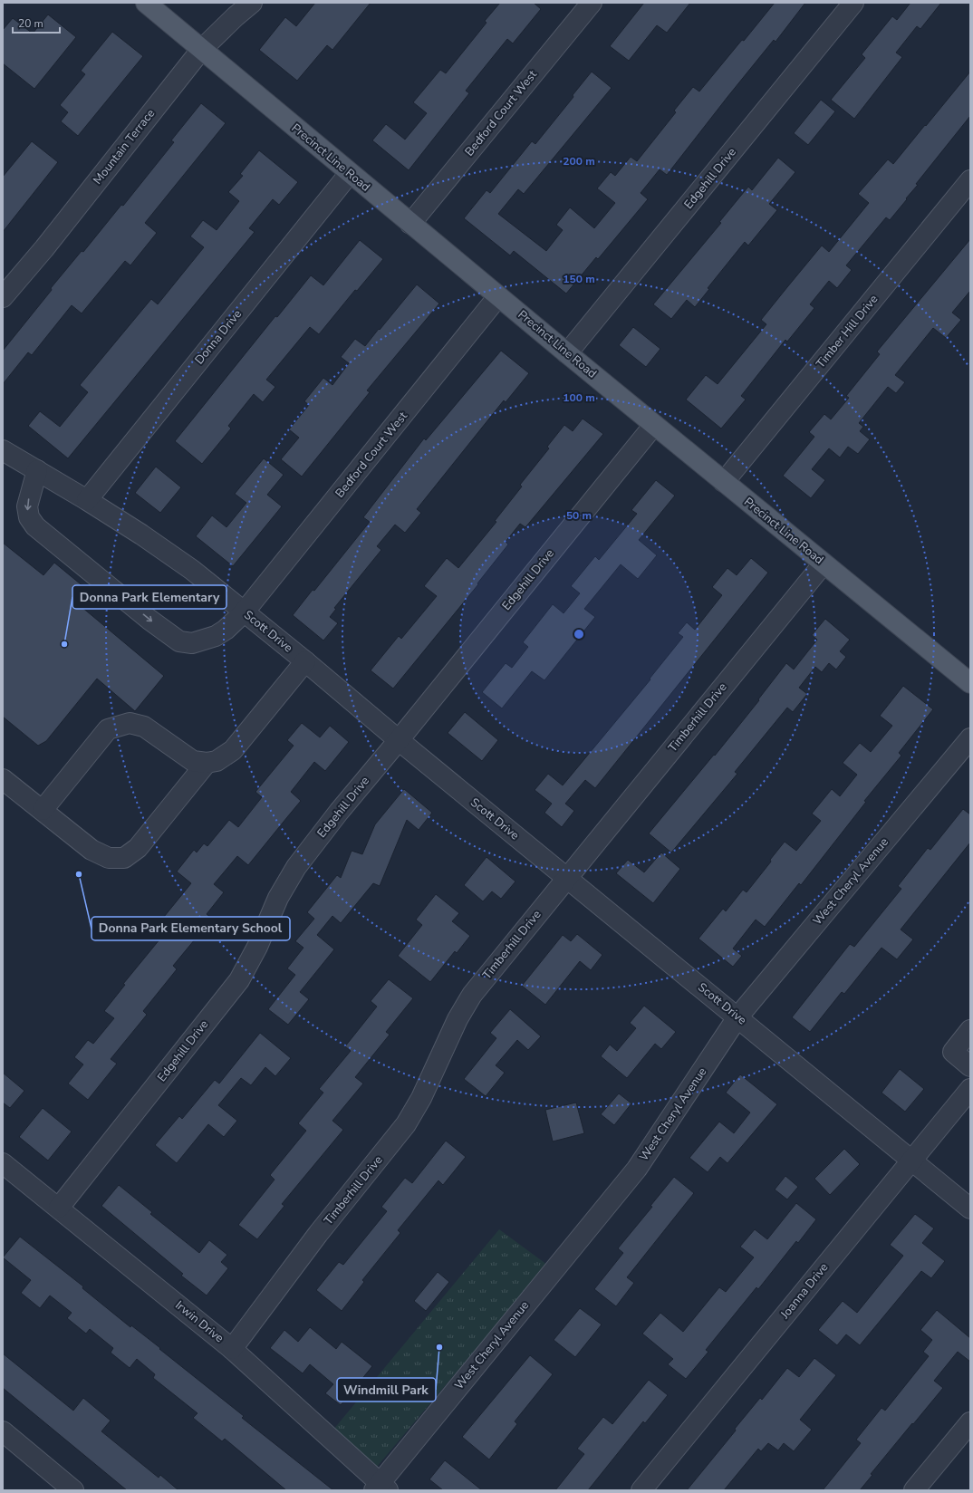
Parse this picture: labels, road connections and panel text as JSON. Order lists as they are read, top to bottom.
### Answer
{
  "streets": {
    "main road": ["Precinct Line Road"],
    "street": [
      "Bedford Court West",
      "Mountain Terrace",
      "Edgehill Drive",
      "Timber Hill Drive",
      "Donna Drive",
      "Scott Drive",
      "Timberhill Drive",
      "West Cheryl Avenue",
      "Joanna Drive",
      "Irwin Drive"
    ]
  },
  "crossings": [
    ["Bedford Court West", "Precinct Line Road"],
    ["Bedford Court West", "Scott Drive"],
    ["Mountain Terrace", "Precinct Line Road"],
    ["Precinct Line Road", "Edgehill Drive"],
    ["Precinct Line Road", "Timber Hill Drive"],
    ["Precinct Line Road", "Donna Drive"],
    ["Precinct Line Road", "Timberhill Drive"],
    ["Edgehill Drive", "Scott Drive"],
    ["Edgehill Drive", "Irwin Drive"],
    ["Donna Drive", "Scott Drive"],
    ["Scott Drive", "Timberhill Drive"],
    ["Scott Drive", "West Cheryl Avenue"],
    ["Scott Drive", "Joanna Drive"],
    ["Timberhill Drive", "Irwin Drive"],
    ["West Cheryl Avenue", "Irwin Drive"]
  ],
  "places": ["Donna Park Elementary", "Donna Park Elementary School", "Windmill Park"],
  "scale_bar": "20 m",
  "rings": [
    "200 m",
    "150 m",
    "100 m",
    "50 m"
  ]
}
